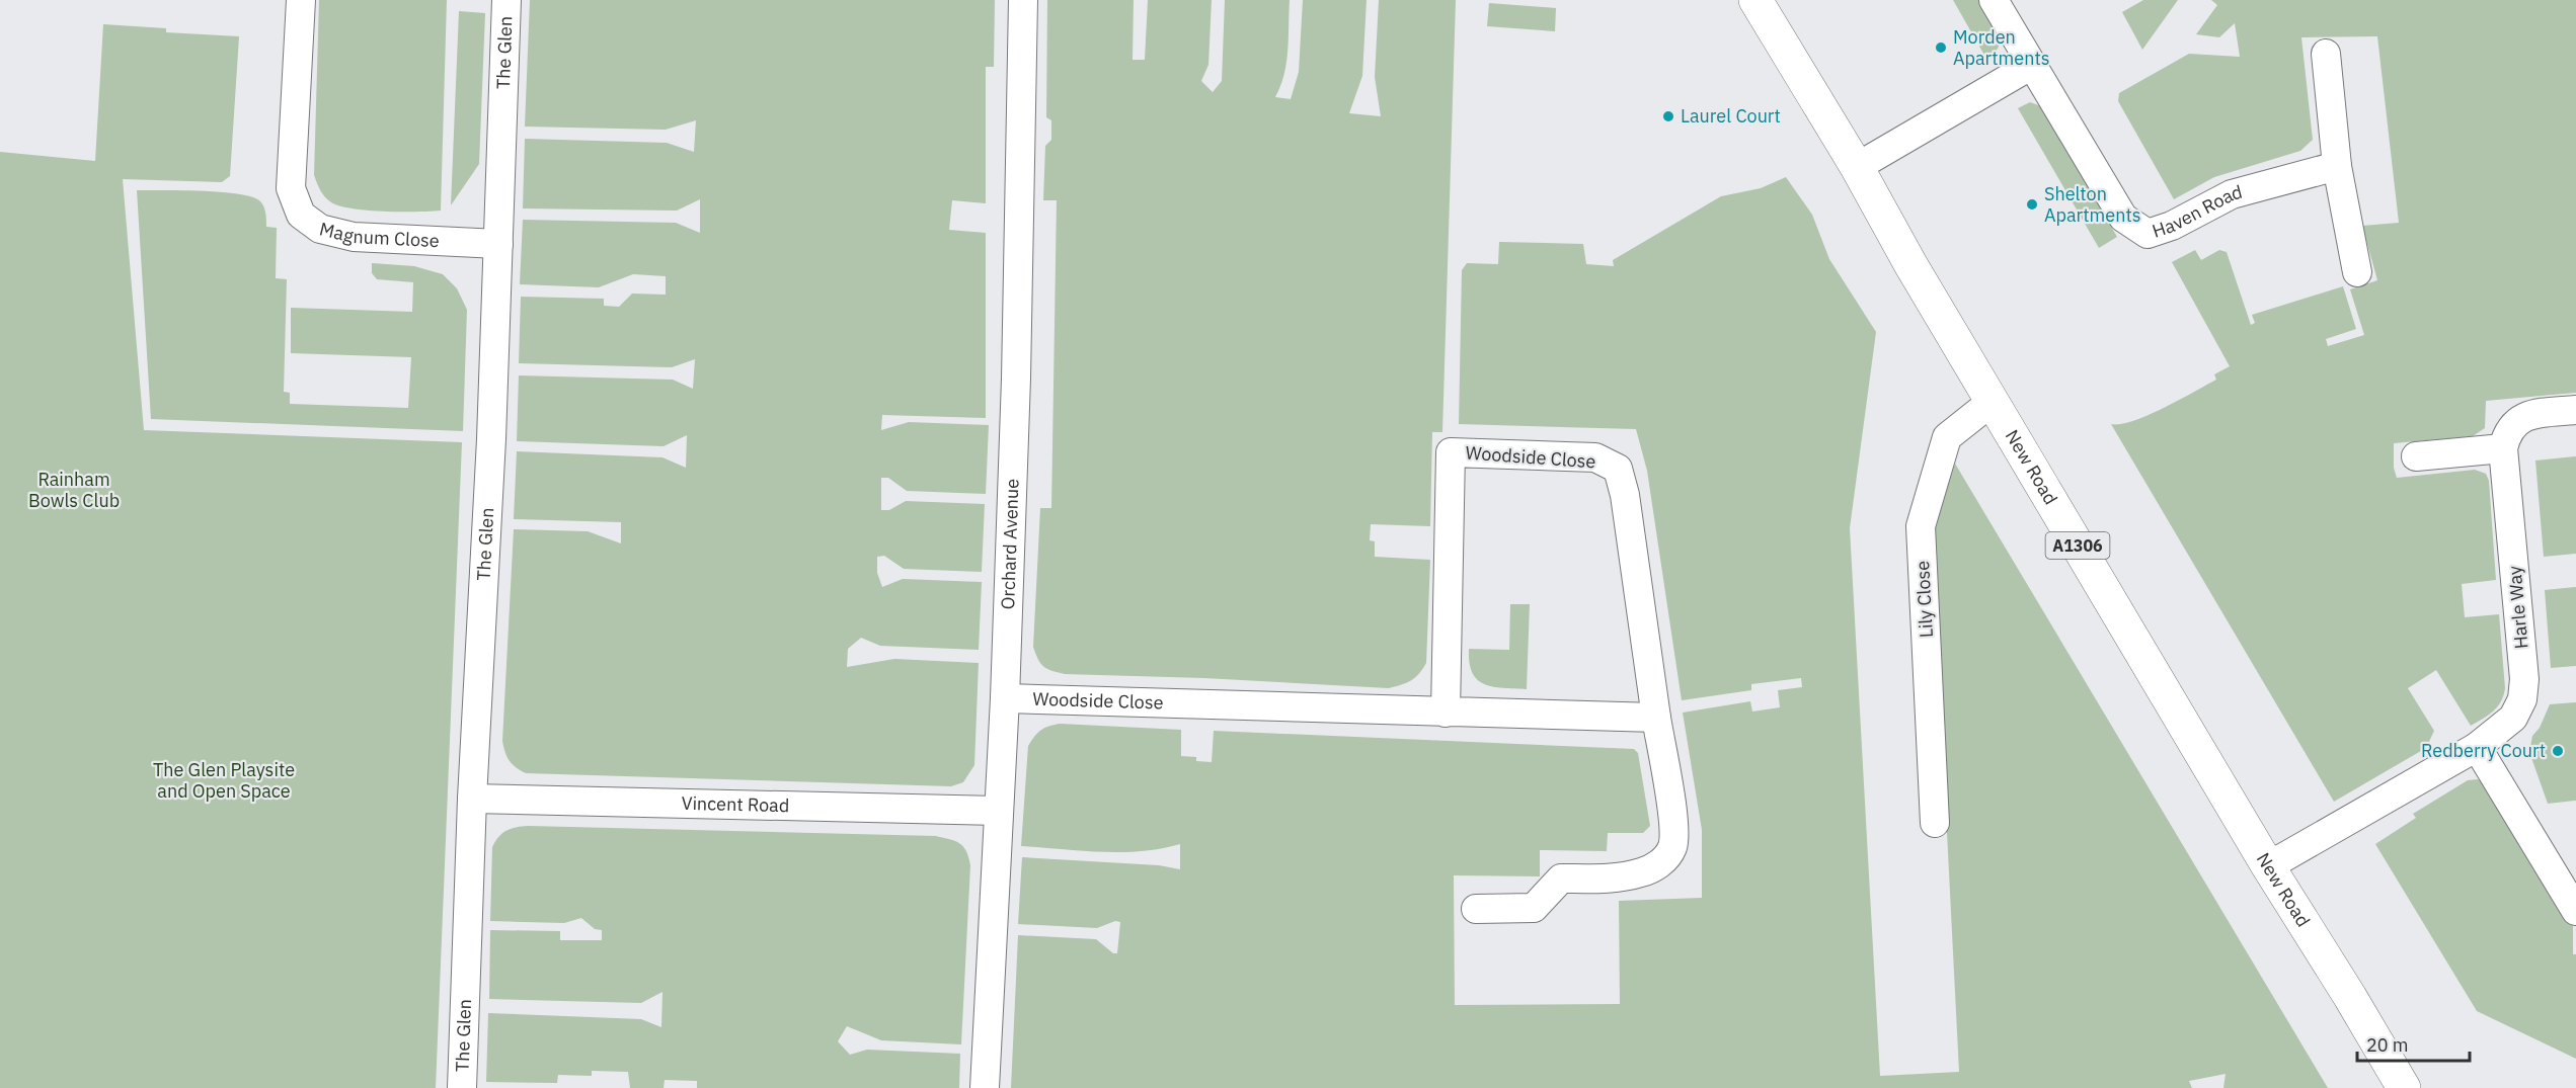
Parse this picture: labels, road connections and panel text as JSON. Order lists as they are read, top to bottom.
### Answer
{
  "streets": {
    "main road": ["New Road", "A1306"],
    "street": [
      "The Glen",
      "Haven Road",
      "Magnum Close",
      "Woodside Close",
      "Orchard Avenue",
      "Lily Close",
      "Harle Way",
      "Vincent Road"
    ]
  },
  "crossings": [
    ["The Glen", "Magnum Close"],
    ["The Glen", "Vincent Road"],
    ["Woodside Close", "Orchard Avenue"],
    ["New Road", "Lily Close"],
    ["New Road", "Harle Way"],
    ["Orchard Avenue", "Vincent Road"]
  ],
  "parks": ["Rainham Bowls Club", "The Glen Playsite and Open Space"],
  "places": [
    "Morden Apartments",
    "Laurel Court",
    "Shelton Apartments",
    "Redberry Court"
  ],
  "scale_bar": "20 m"
}
